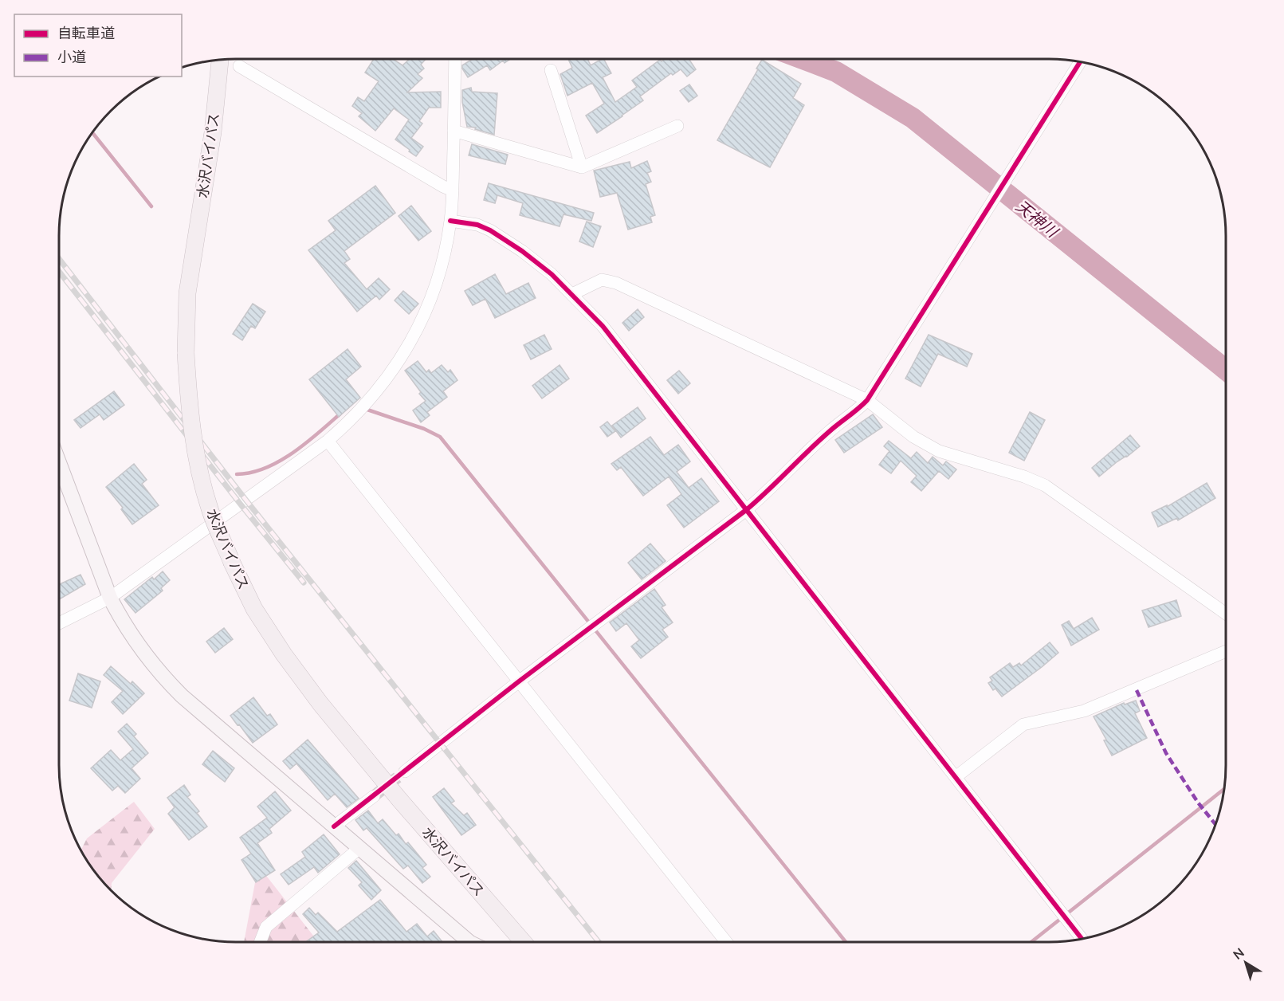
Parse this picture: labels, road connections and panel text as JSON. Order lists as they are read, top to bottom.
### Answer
{
  "streets": {
    "highway": ["水沢バイパス"]
  },
  "water": ["天神川"],
  "legend": ["自転車道", "小道"],
  "north": "top left"
}
